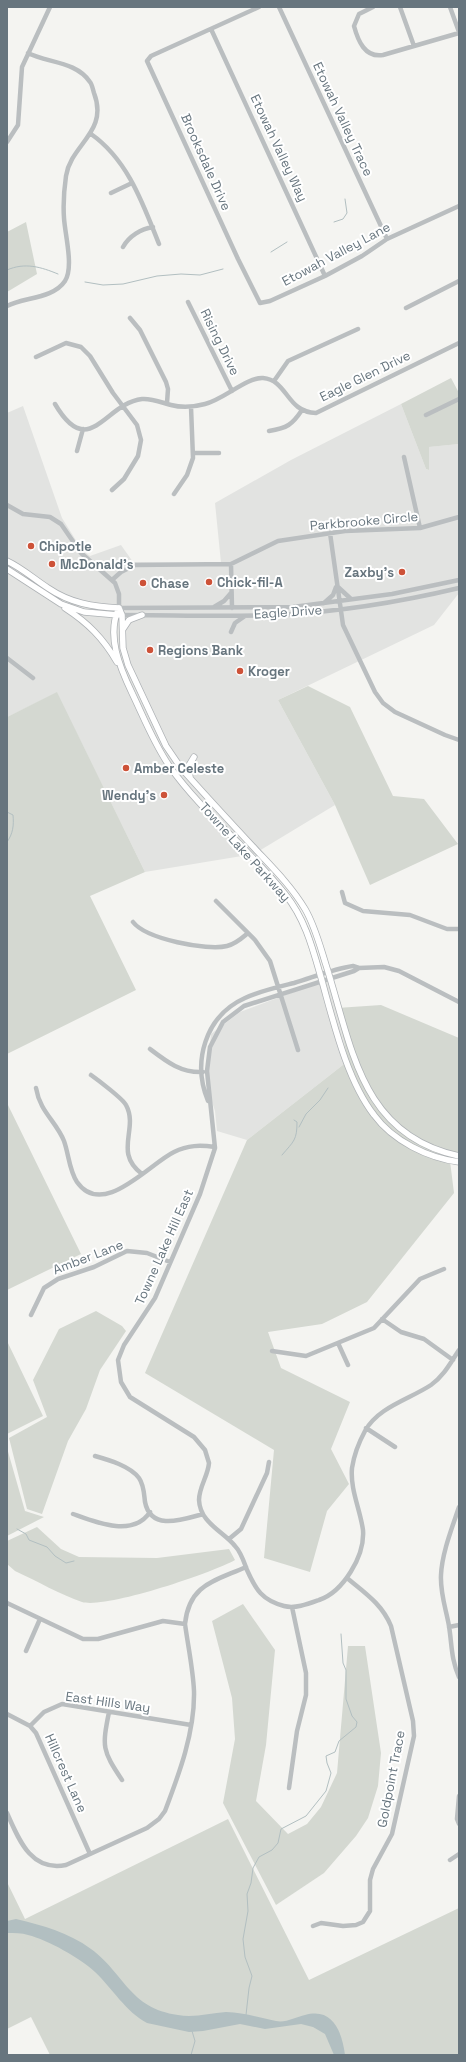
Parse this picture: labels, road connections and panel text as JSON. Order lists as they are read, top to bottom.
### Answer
{
  "streets": {
    "main road": ["Eagle Drive", "Towne Lake Parkway"],
    "street": [
      "Etowah Valley Trace",
      "Etowah Valley Way",
      "Brooksdale Drive",
      "Etowah Valley Lane",
      "Rising Drive",
      "Eagle Glen Drive",
      "Parkbrooke Circle",
      "Towne Lake Hill East",
      "Amber Lane",
      "East Hills Way",
      "Hillcrest Lane",
      "Goldpoint Trace"
    ]
  },
  "crossings": [
    ["Etowah Valley Trace", "Etowah Valley Lane"],
    ["Etowah Valley Way", "Brooksdale Drive"],
    ["Etowah Valley Way", "Etowah Valley Lane"],
    ["Brooksdale Drive", "Etowah Valley Lane"],
    ["Eagle Drive", "Towne Lake Parkway"],
    ["Towne Lake Parkway", "Towne Lake Hill East"],
    ["Towne Lake Hill East", "Amber Lane"],
    ["East Hills Way", "Hillcrest Lane"]
  ],
  "places": [
    "Chipotle",
    "McDonald's",
    "Zaxby's",
    "Chick-fil-A",
    "Chase",
    "Regions Bank",
    "Kroger",
    "Amber Celeste",
    "Wendy's"
  ]
}
